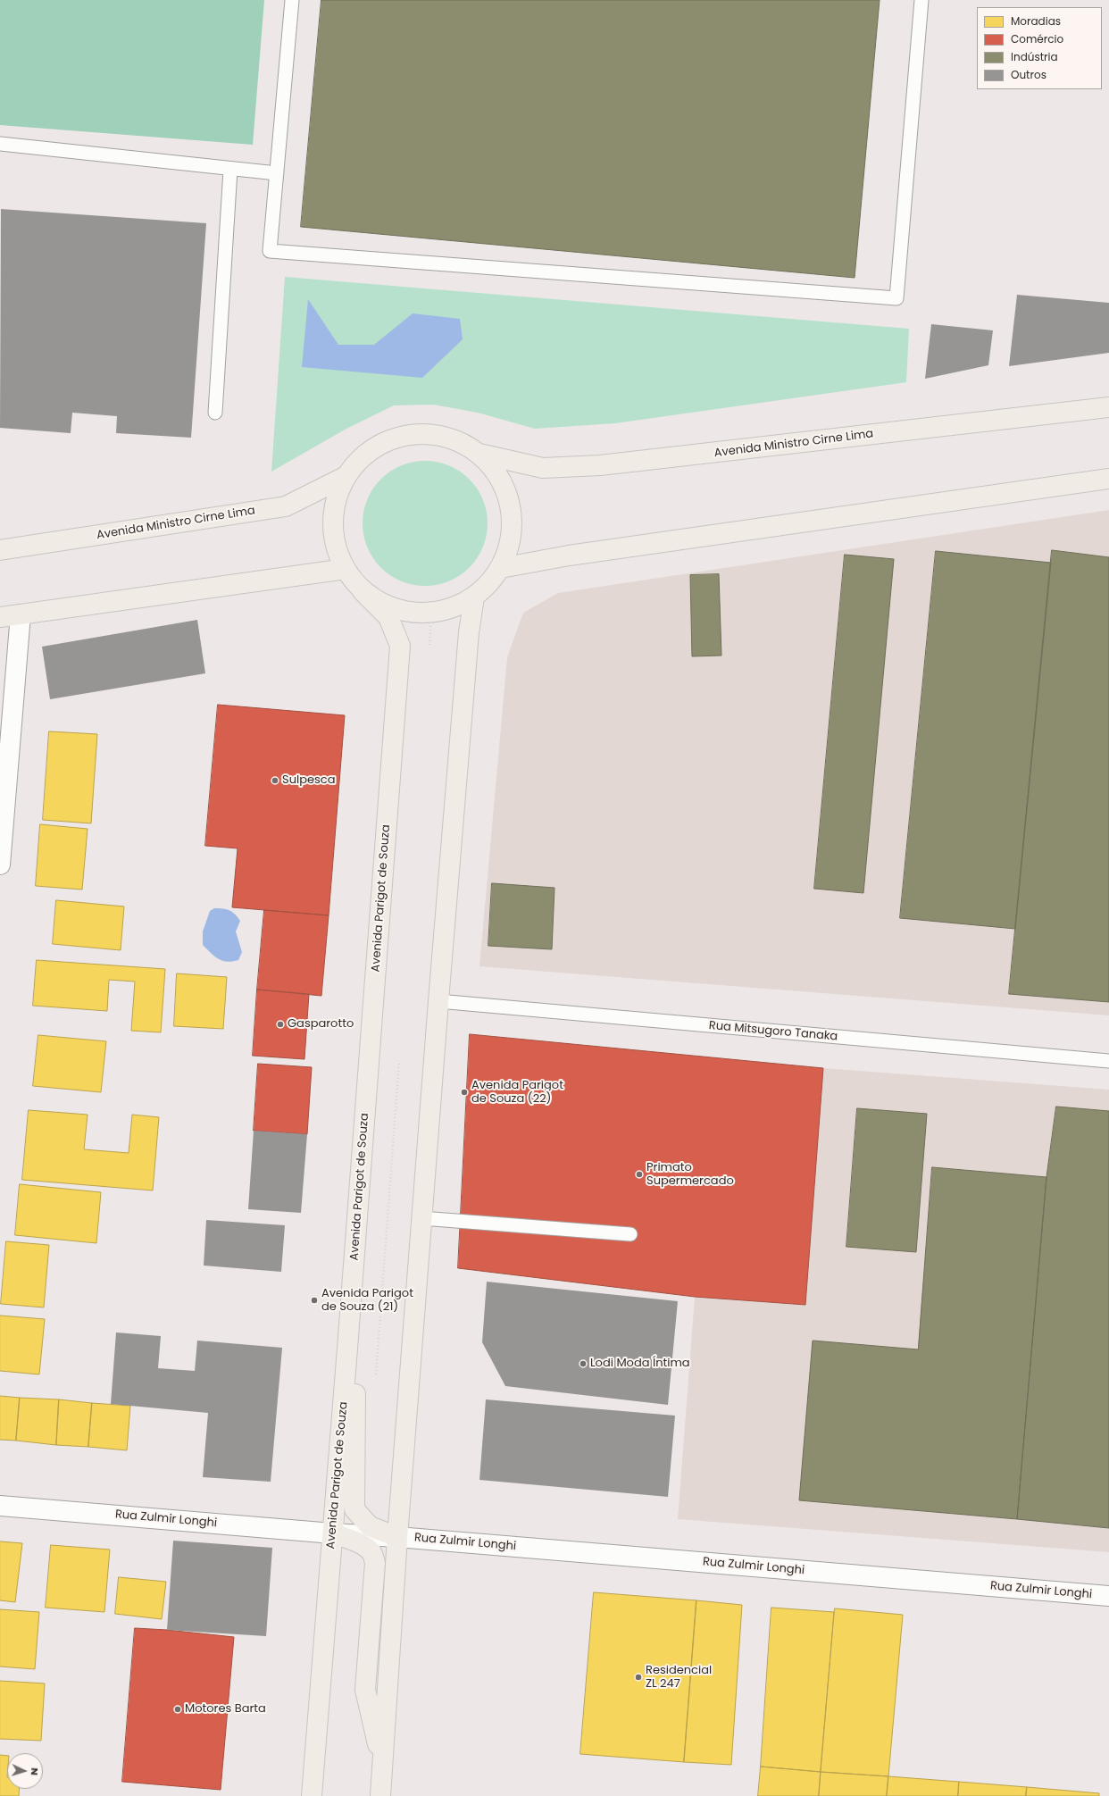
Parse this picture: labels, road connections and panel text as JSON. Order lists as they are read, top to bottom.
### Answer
{
  "streets": {
    "main road": ["Avenida Ministro Cirne Lima", "Avenida Parigot de Souza"],
    "street": ["Rua Zulmir Longhi"],
    "lane": ["Rua Mitsugoro Tanaka"]
  },
  "crossings": [
    ["Avenida Parigot de Souza", "Rua Zulmir Longhi"]
  ],
  "places": [
    "Sulpesca",
    "Gasparotto",
    "Avenida Parigot de Souza (22)",
    "Primato Supermercado",
    "Avenida Parigot de Souza (21)",
    "Lodi Moda Íntima",
    "Residencial ZL 247",
    "Motores Barta"
  ],
  "legend": [
    "Moradias",
    "Comércio",
    "Indústria",
    "Outros"
  ],
  "north": "right"
}
